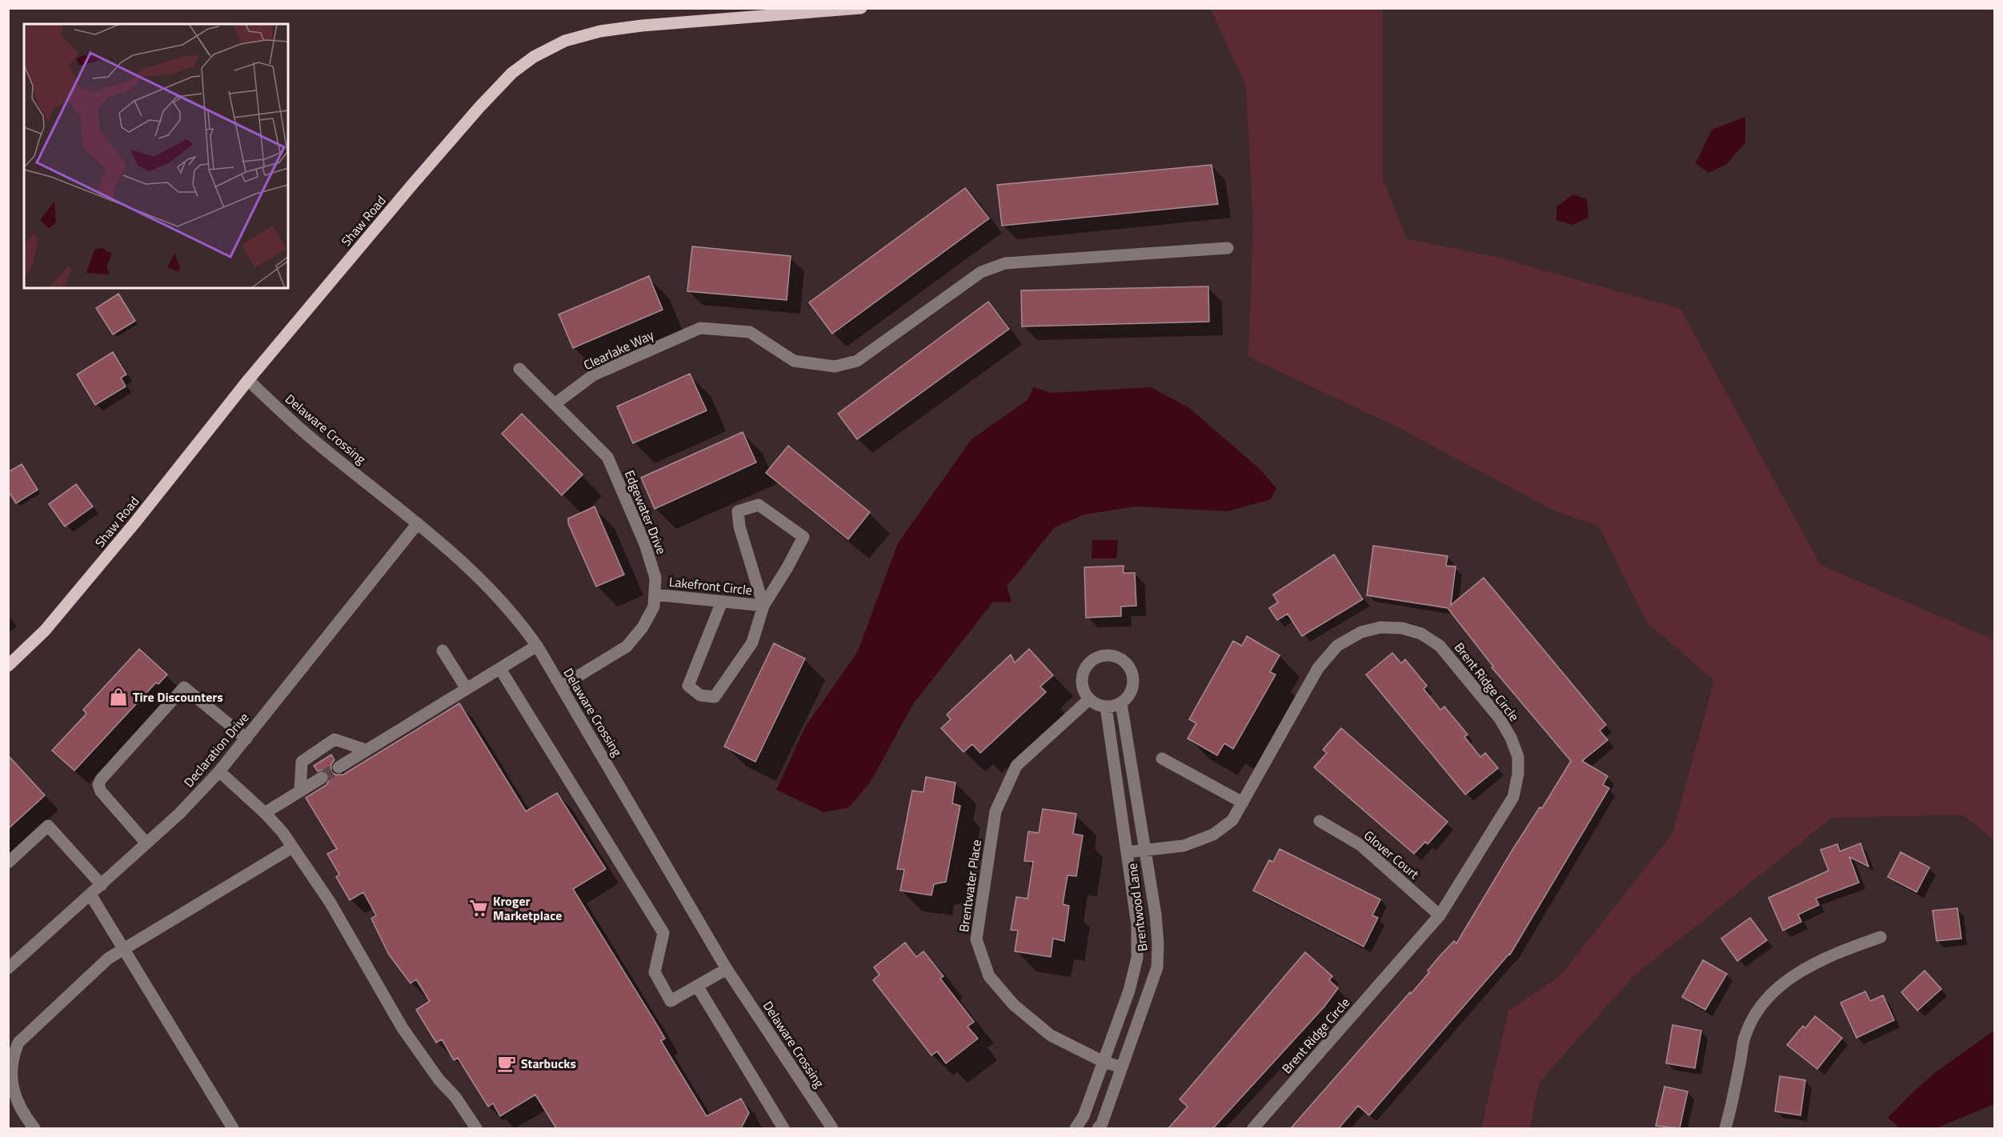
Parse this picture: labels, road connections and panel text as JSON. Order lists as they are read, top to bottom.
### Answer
{
  "streets": {
    "main road": ["Shaw Road"],
    "street": [
      "Clearlake Way",
      "Delaware Crossing",
      "Edgewater Drive",
      "Lakefront Circle",
      "Brent Ridge Circle",
      "Declaration Drive",
      "Glover Court",
      "Brentwater Place",
      "Brentwood Lane"
    ]
  },
  "crossings": [
    ["Shaw Road", "Delaware Crossing"],
    ["Clearlake Way", "Edgewater Drive"],
    ["Delaware Crossing", "Edgewater Drive"],
    ["Delaware Crossing", "Declaration Drive"],
    ["Edgewater Drive", "Lakefront Circle"],
    ["Brent Ridge Circle", "Glover Court"],
    ["Brent Ridge Circle", "Brentwood Lane"],
    ["Brentwater Place", "Brentwood Lane"]
  ],
  "places": {
    "shop": ["Tire Discounters"],
    "supermarket": ["Kroger Marketplace"],
    "cafe": ["Starbucks"]
  }
}
